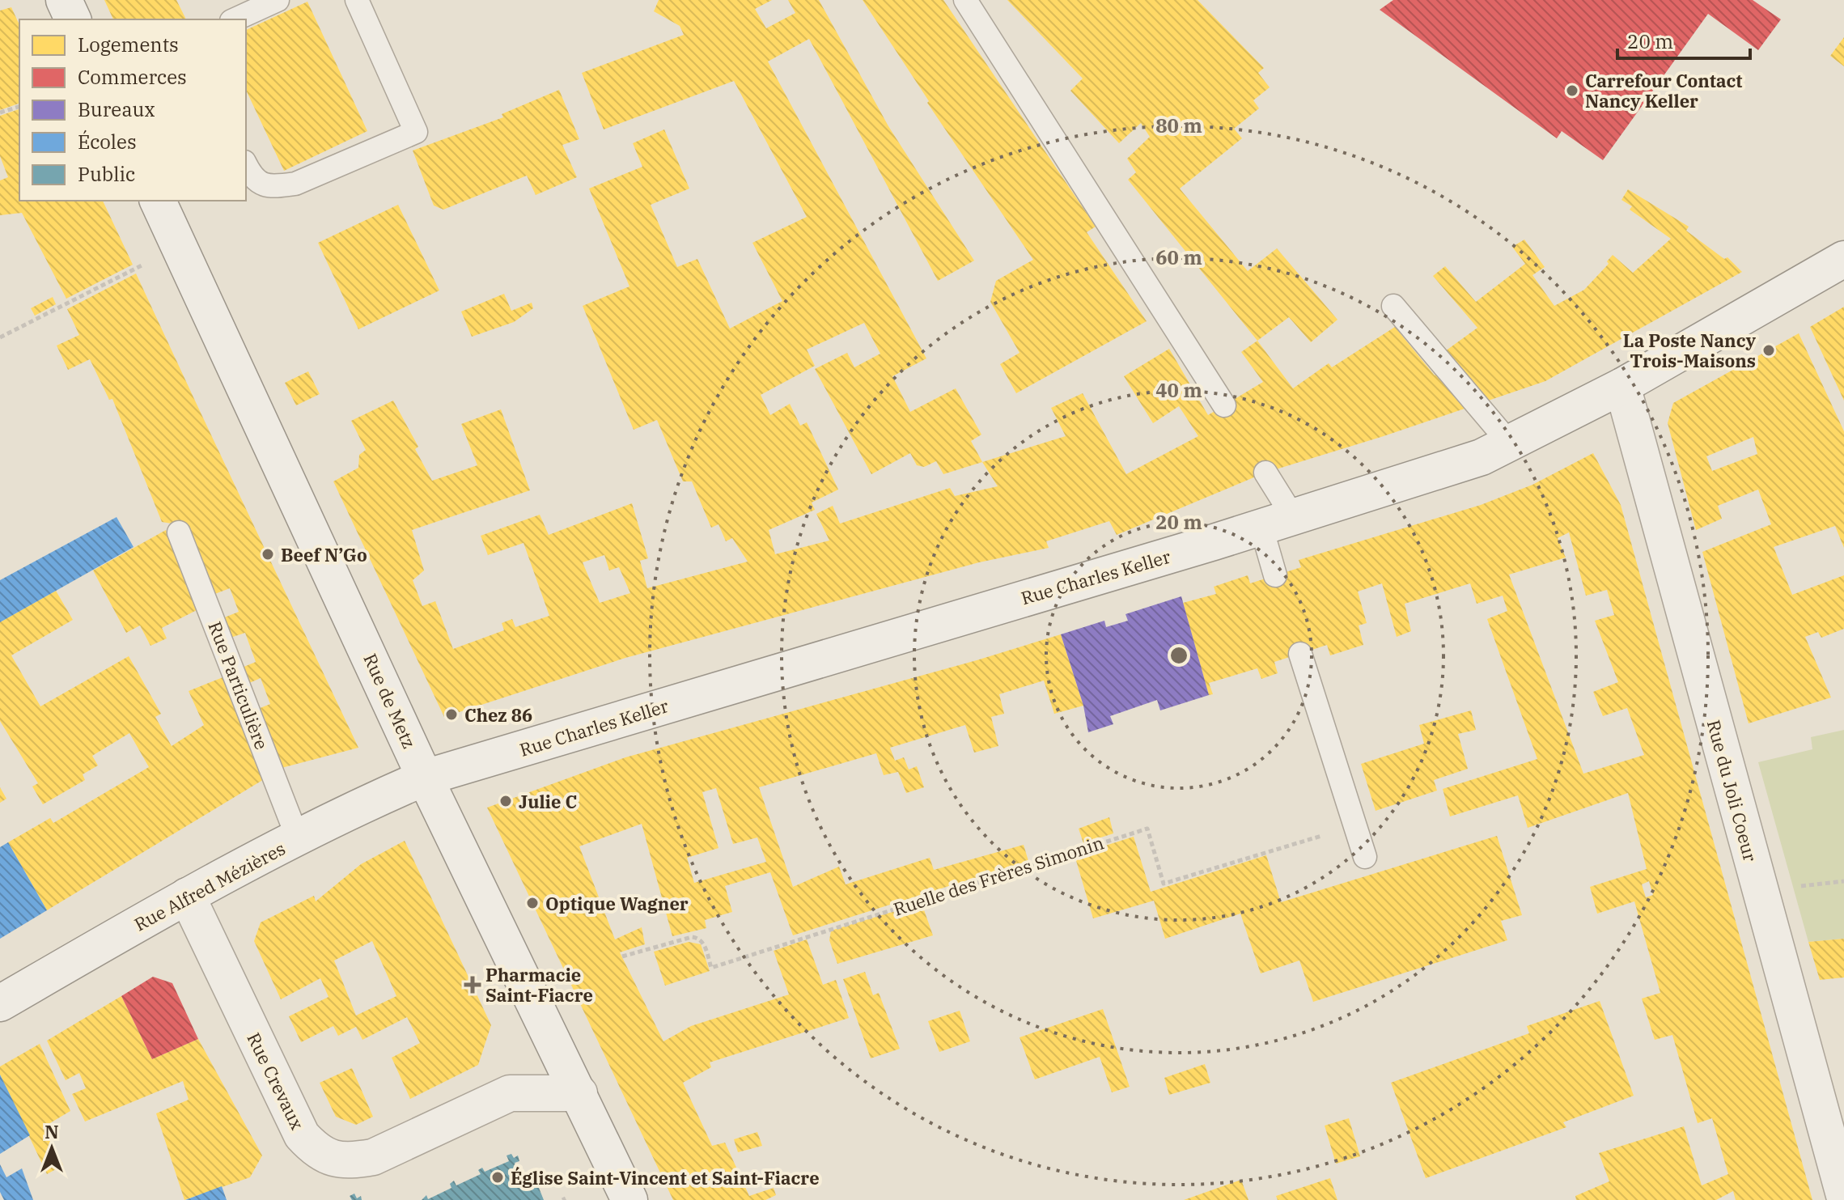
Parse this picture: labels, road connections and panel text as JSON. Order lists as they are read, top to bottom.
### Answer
{
  "streets": {
    "main road": [
      "Rue Charles Keller",
      "Rue de Metz",
      "Rue du Joli Coeur",
      "Rue Alfred Mézières",
      "Rue Crevaux"
    ],
    "lane": ["Rue Particulière"],
    "path": ["Ruelle des Frères Simonin"]
  },
  "crossings": [
    ["Rue Charles Keller", "Rue de Metz"],
    ["Rue Charles Keller", "Rue du Joli Coeur"],
    ["Rue Charles Keller", "Rue Alfred Mézières"],
    ["Rue Particulière", "Rue Alfred Mézières"],
    ["Rue de Metz", "Rue Alfred Mézières"],
    ["Rue de Metz", "Rue Crevaux"],
    ["Rue Alfred Mézières", "Rue Crevaux"]
  ],
  "places": {
    "other": [
      "Carrefour Contact Nancy Keller",
      "La Poste Nancy Trois-Maisons",
      "Beef N’Go",
      "Chez 86",
      "Julie C",
      "Optique Wagner",
      "Église Saint-Vincent et Saint-Fiacre"
    ],
    "health": ["Pharmacie Saint-Fiacre"]
  },
  "legend": [
    "Logements",
    "Commerces",
    "Bureaux",
    "Écoles",
    "Public"
  ],
  "scale_bar": "20 m",
  "north": "top",
  "rings": [
    "80 m",
    "60 m",
    "40 m",
    "20 m"
  ]
}
